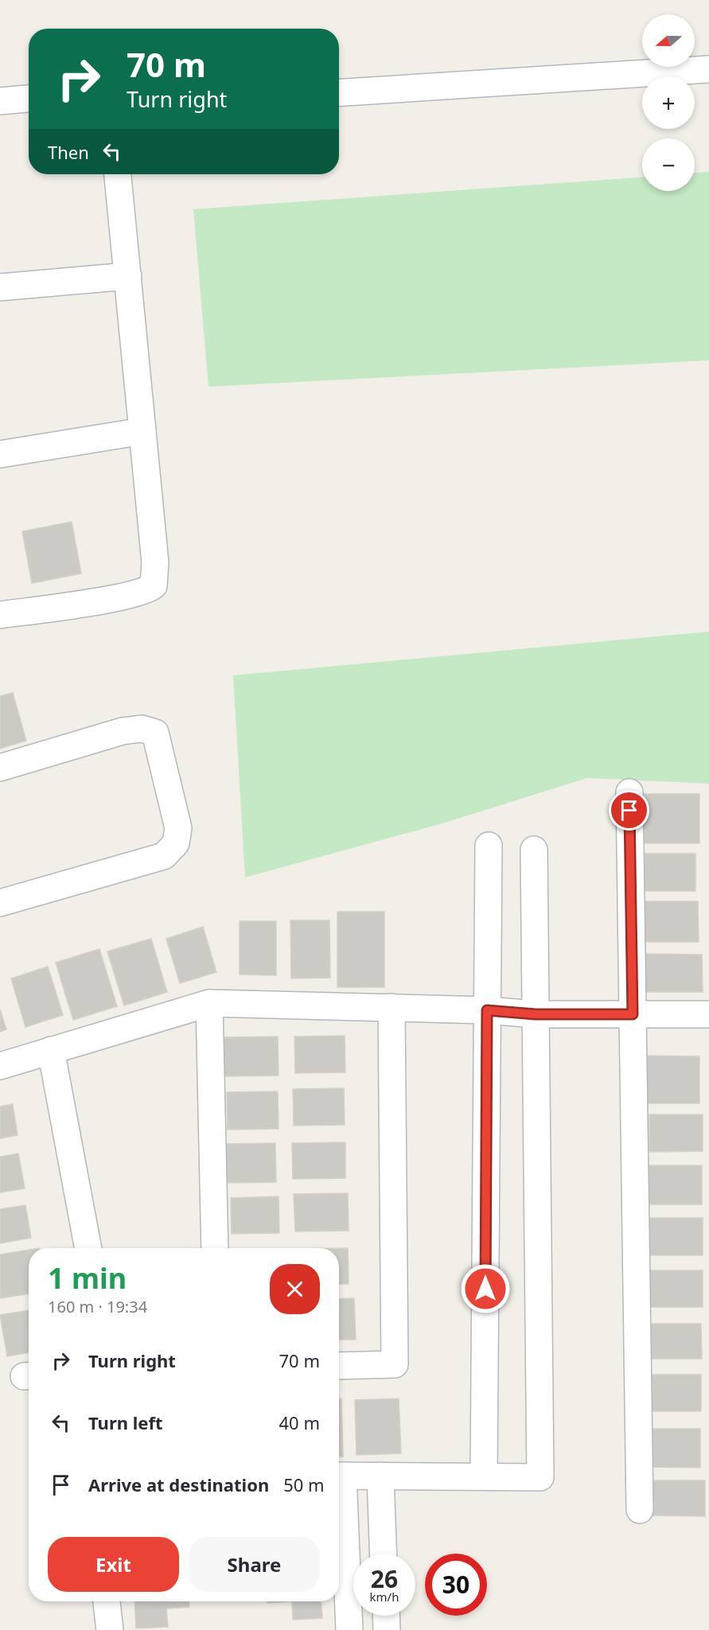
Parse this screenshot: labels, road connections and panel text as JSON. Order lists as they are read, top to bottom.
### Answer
{
  "north": "left",
  "page": {
    "map_buttons": ["+", "−"],
    "turn": ["70 m", "Turn right"],
    "then": "Then",
    "heading": ["1 min", "160 m · 19:34"],
    "list": [
      {
        "name": "Turn right",
        "value": "70 m"
      },
      {
        "name": "Turn left",
        "value": "40 m"
      },
      {
        "name": "Arrive at destination",
        "value": "50 m"
      }
    ],
    "buttons": ["Exit", "Share"],
    "speed": "26 km/h",
    "limit": "30"
  }
}
